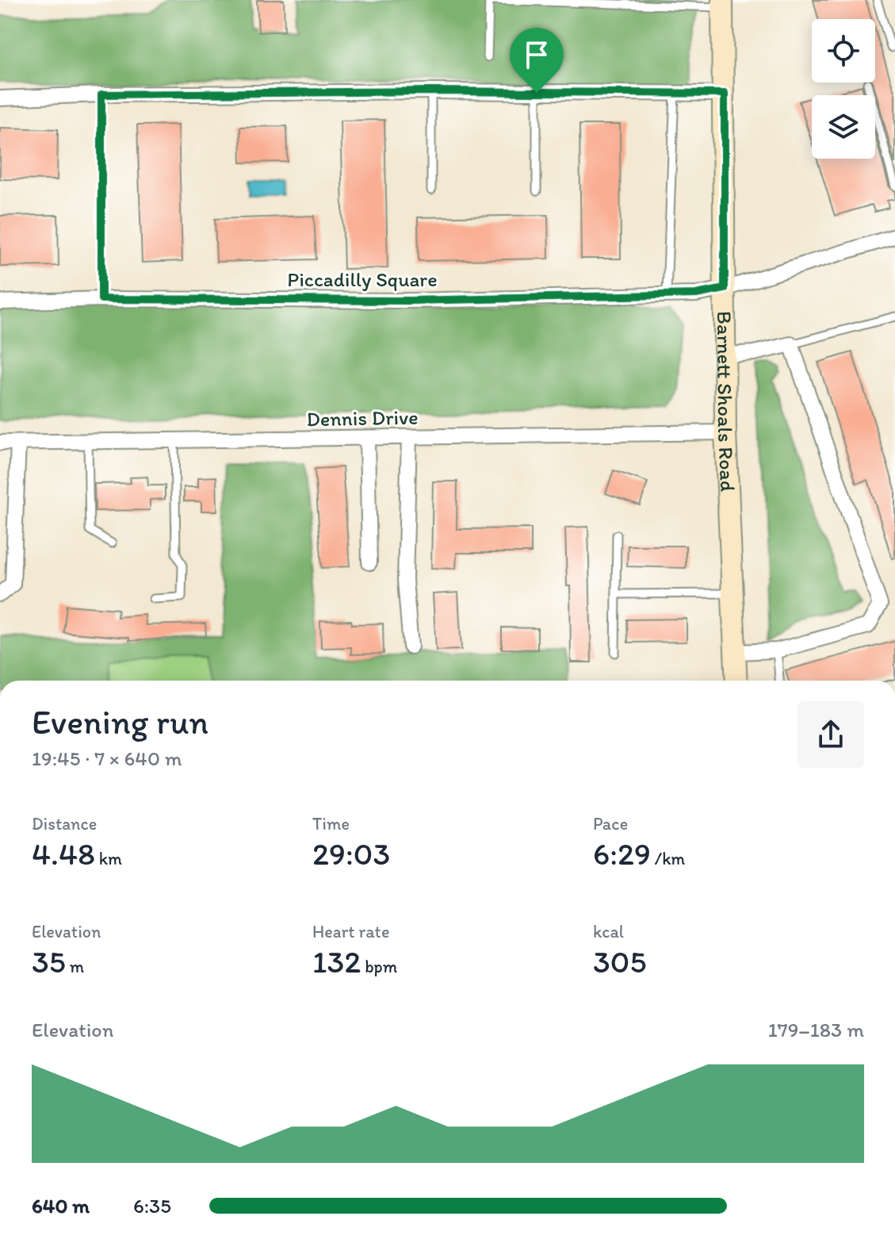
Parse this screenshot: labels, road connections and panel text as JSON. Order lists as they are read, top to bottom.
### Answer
{
  "streets": {
    "main road": ["Barnett Shoals Road"],
    "street": ["Piccadilly Square", "Dennis Drive"]
  },
  "crossings": [
    ["Piccadilly Square", "Barnett Shoals Road"],
    ["Barnett Shoals Road", "Dennis Drive"]
  ],
  "page": {
    "heading": ["Evening run", "19:45 · 7 × 640 m"],
    "stats": [
      ["Distance", "4.48 km"],
      ["Time", "29:03"],
      ["Pace", "6:29 /km"],
      ["Elevation", "35 m"],
      ["Heart rate", "132 bpm"],
      ["kcal", "305"]
    ],
    "chart": ["Elevation", "179–183 m"],
    "list": [
      {
        "name": "640 m",
        "note": "6:35"
      }
    ]
  }
}
